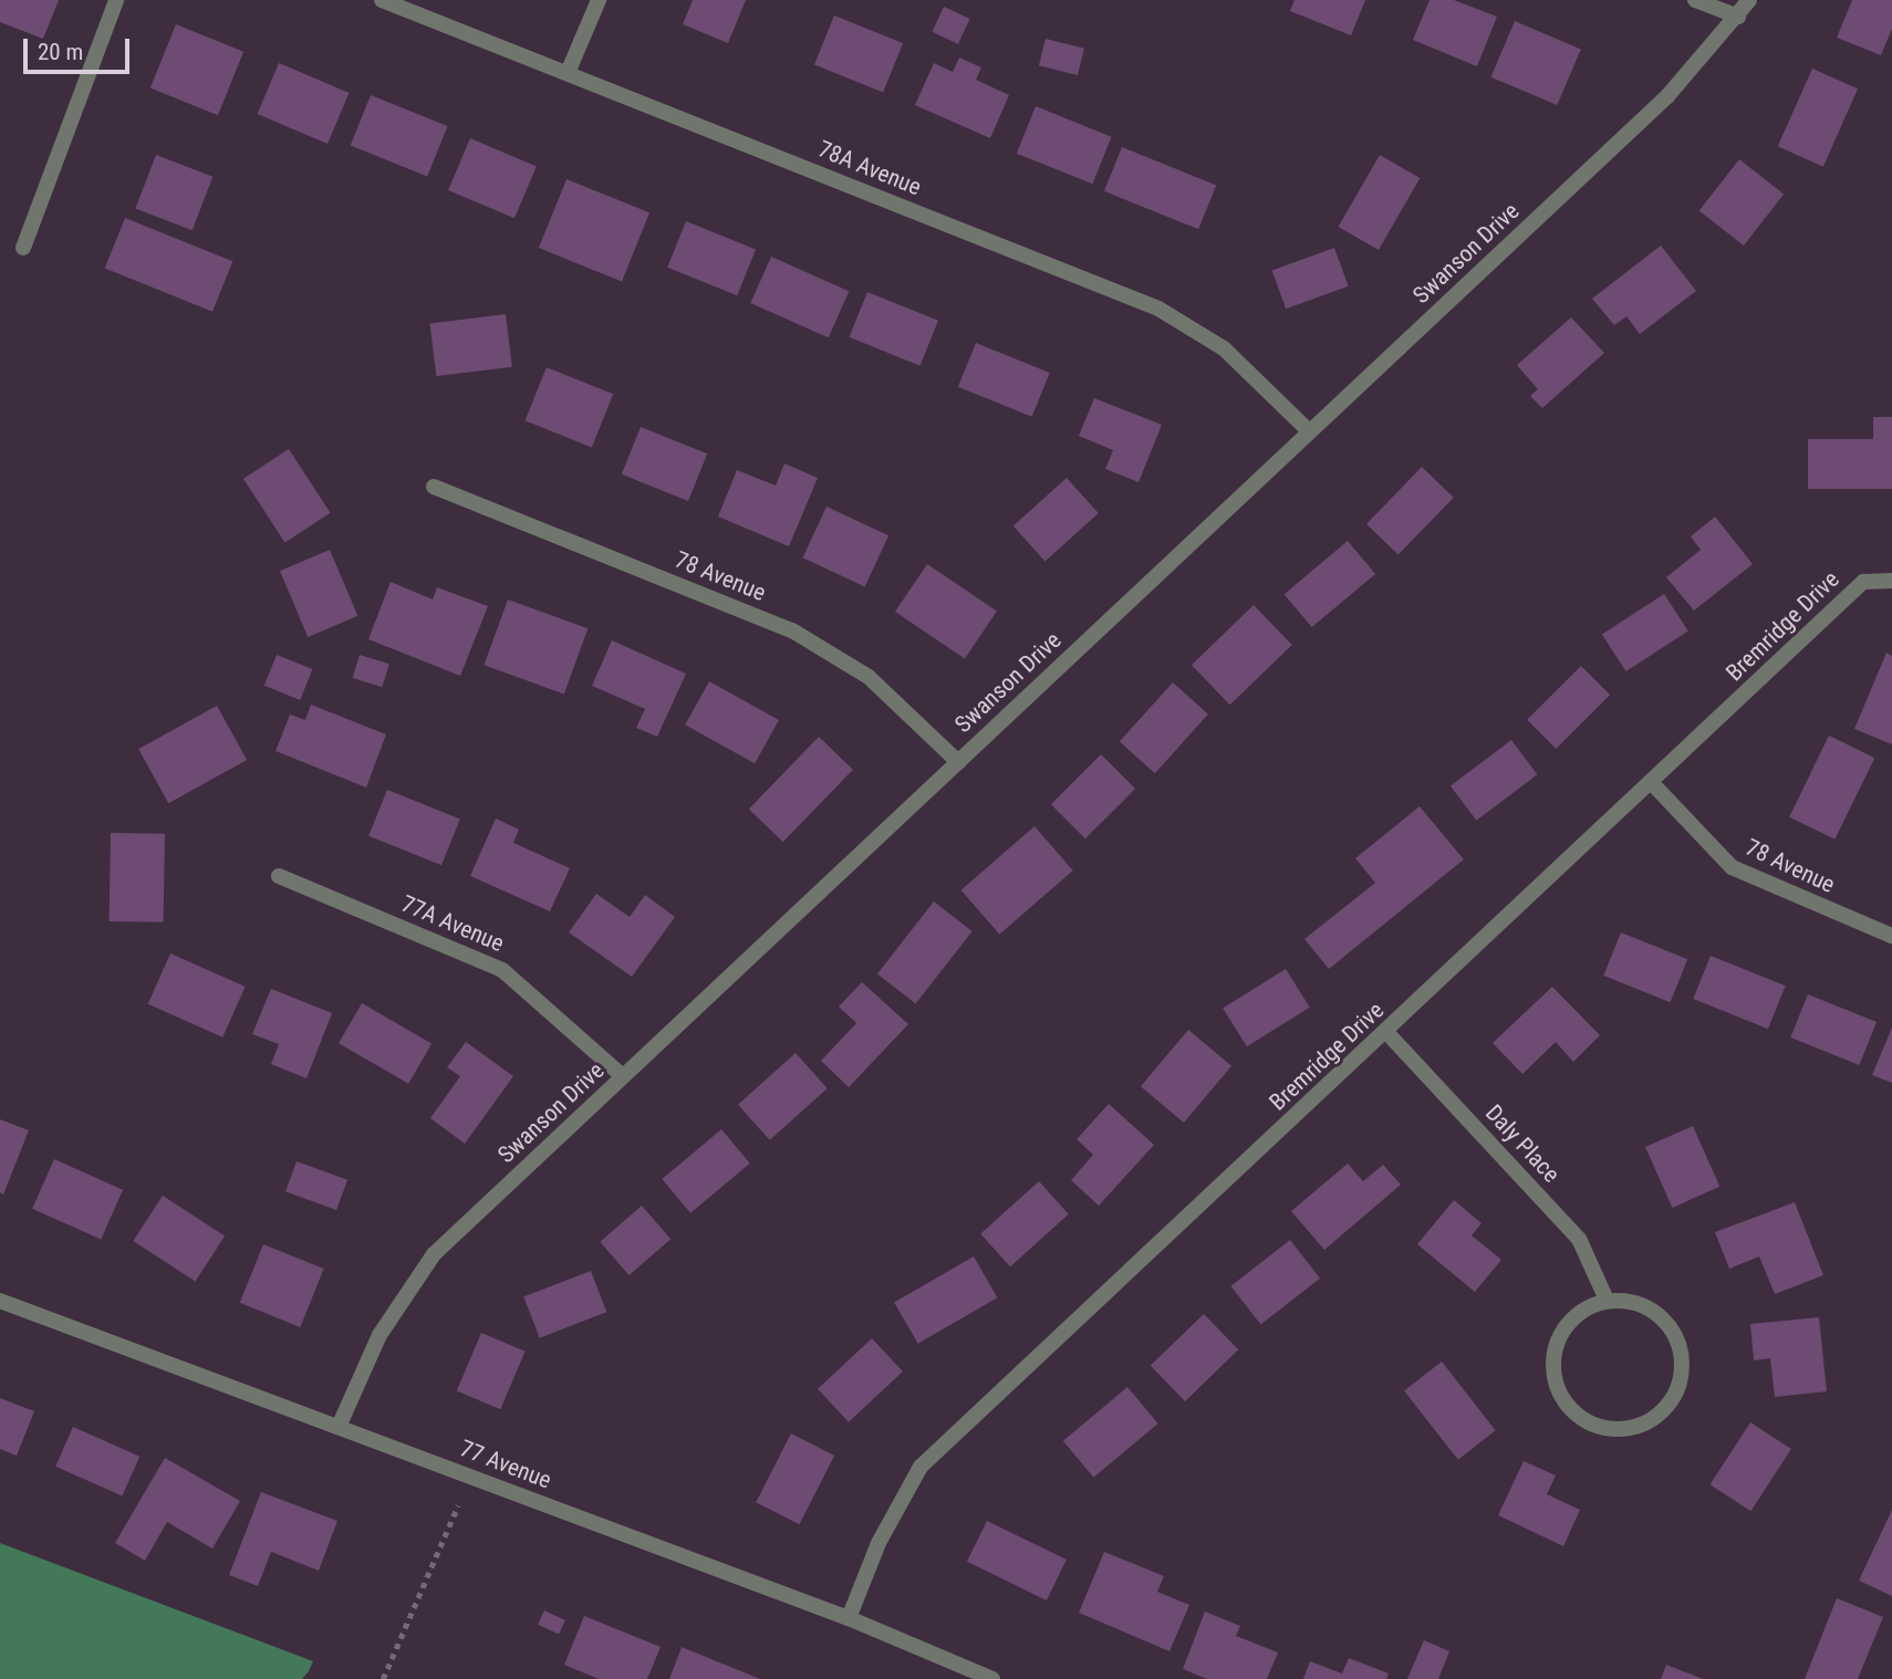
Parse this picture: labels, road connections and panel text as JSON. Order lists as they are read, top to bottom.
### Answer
{
  "streets": {
    "street": [
      "78A Avenue",
      "Swanson Drive",
      "78 Avenue",
      "Bremridge Drive",
      "77A Avenue",
      "Daly Place",
      "77 Avenue"
    ]
  },
  "crossings": [
    ["78A Avenue", "Swanson Drive"],
    ["Swanson Drive", "78 Avenue"],
    ["Swanson Drive", "77A Avenue"],
    ["Swanson Drive", "77 Avenue"],
    ["78 Avenue", "Bremridge Drive"],
    ["Bremridge Drive", "Daly Place"],
    ["Bremridge Drive", "77 Avenue"]
  ],
  "scale_bar": "20 m"
}
